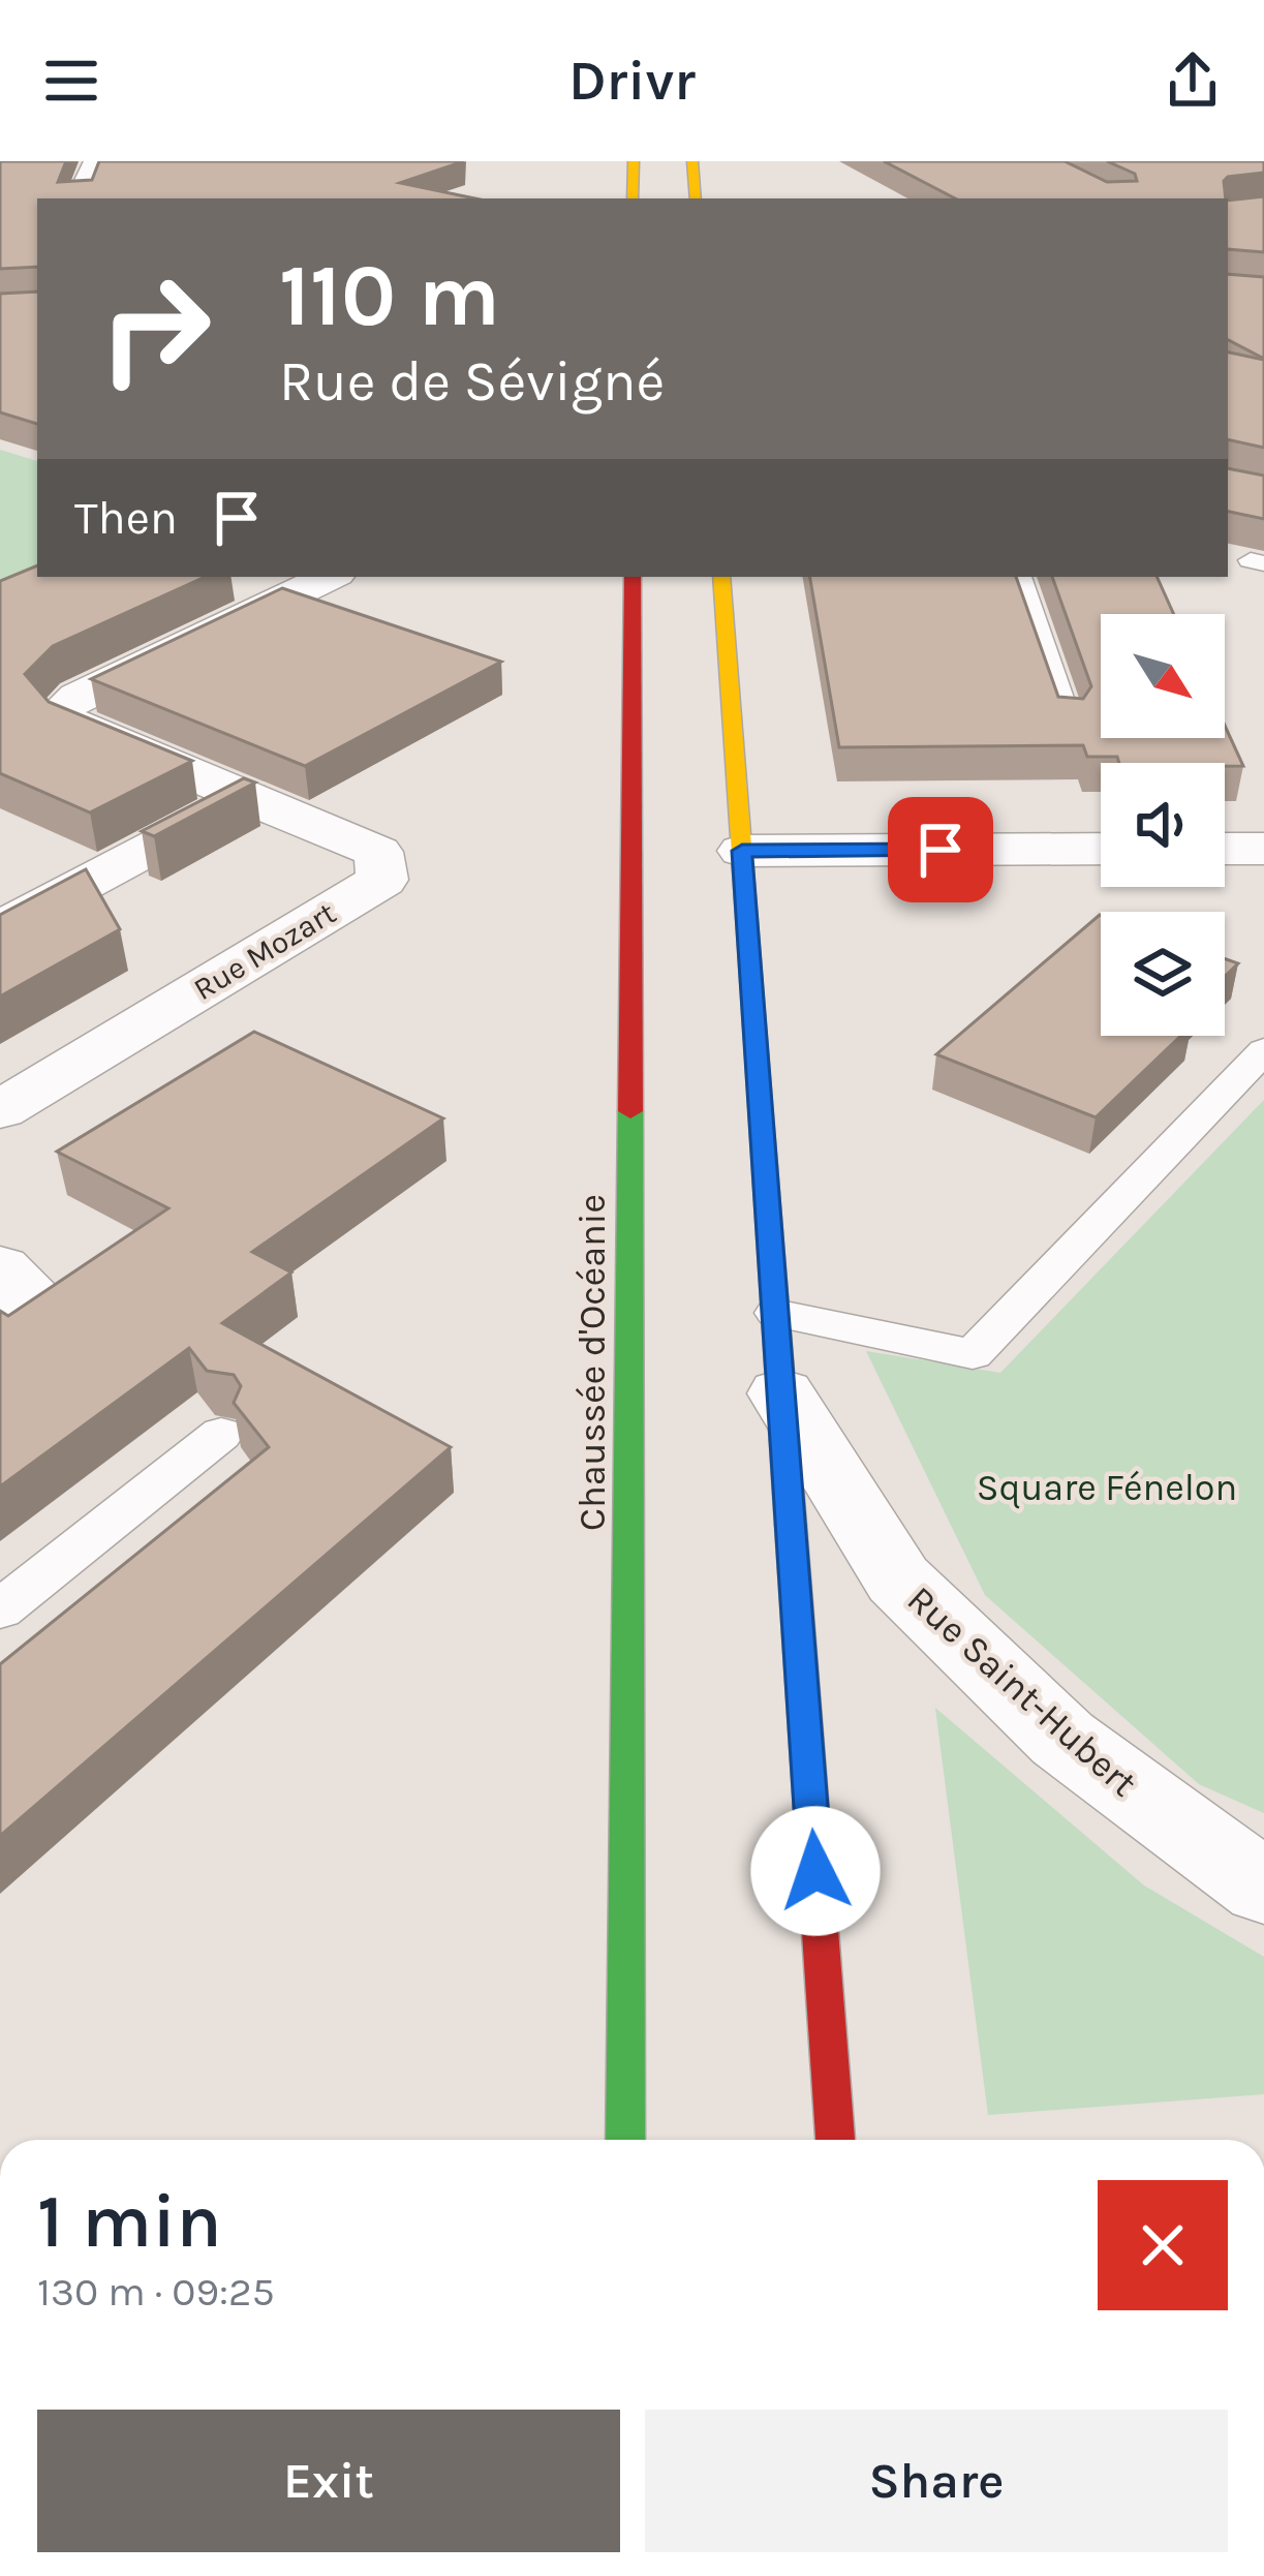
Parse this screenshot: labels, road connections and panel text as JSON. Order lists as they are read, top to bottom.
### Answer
{
  "streets": {
    "main road": ["Chaussée d'Océanie"],
    "street": ["Rue Mozart", "Rue Saint-Hubert"]
  },
  "parks": ["Square Fénelon"],
  "north": "bottom right",
  "page": {
    "header": "Drivr",
    "turn": ["110 m", "Rue de Sévigné"],
    "then": "Then",
    "heading": ["1 min", "130 m · 09:25"],
    "buttons": ["Exit", "Share"]
  }
}
